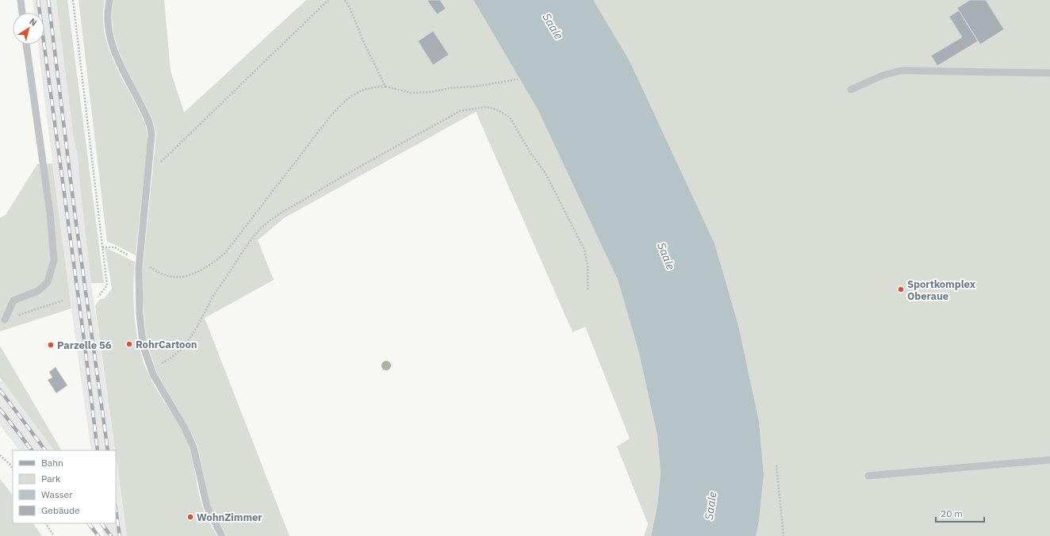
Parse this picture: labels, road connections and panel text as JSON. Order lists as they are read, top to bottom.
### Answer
{
  "water": ["Saale"],
  "places": [
    "Sportkomplex Oberaue",
    "RohrCartoon",
    "Parzelle 56",
    "WohnZimmer"
  ],
  "legend": [
    "Bahn",
    "Park",
    "Wasser",
    "Gebäude"
  ],
  "scale_bar": "20 m",
  "north": "top right"
}
